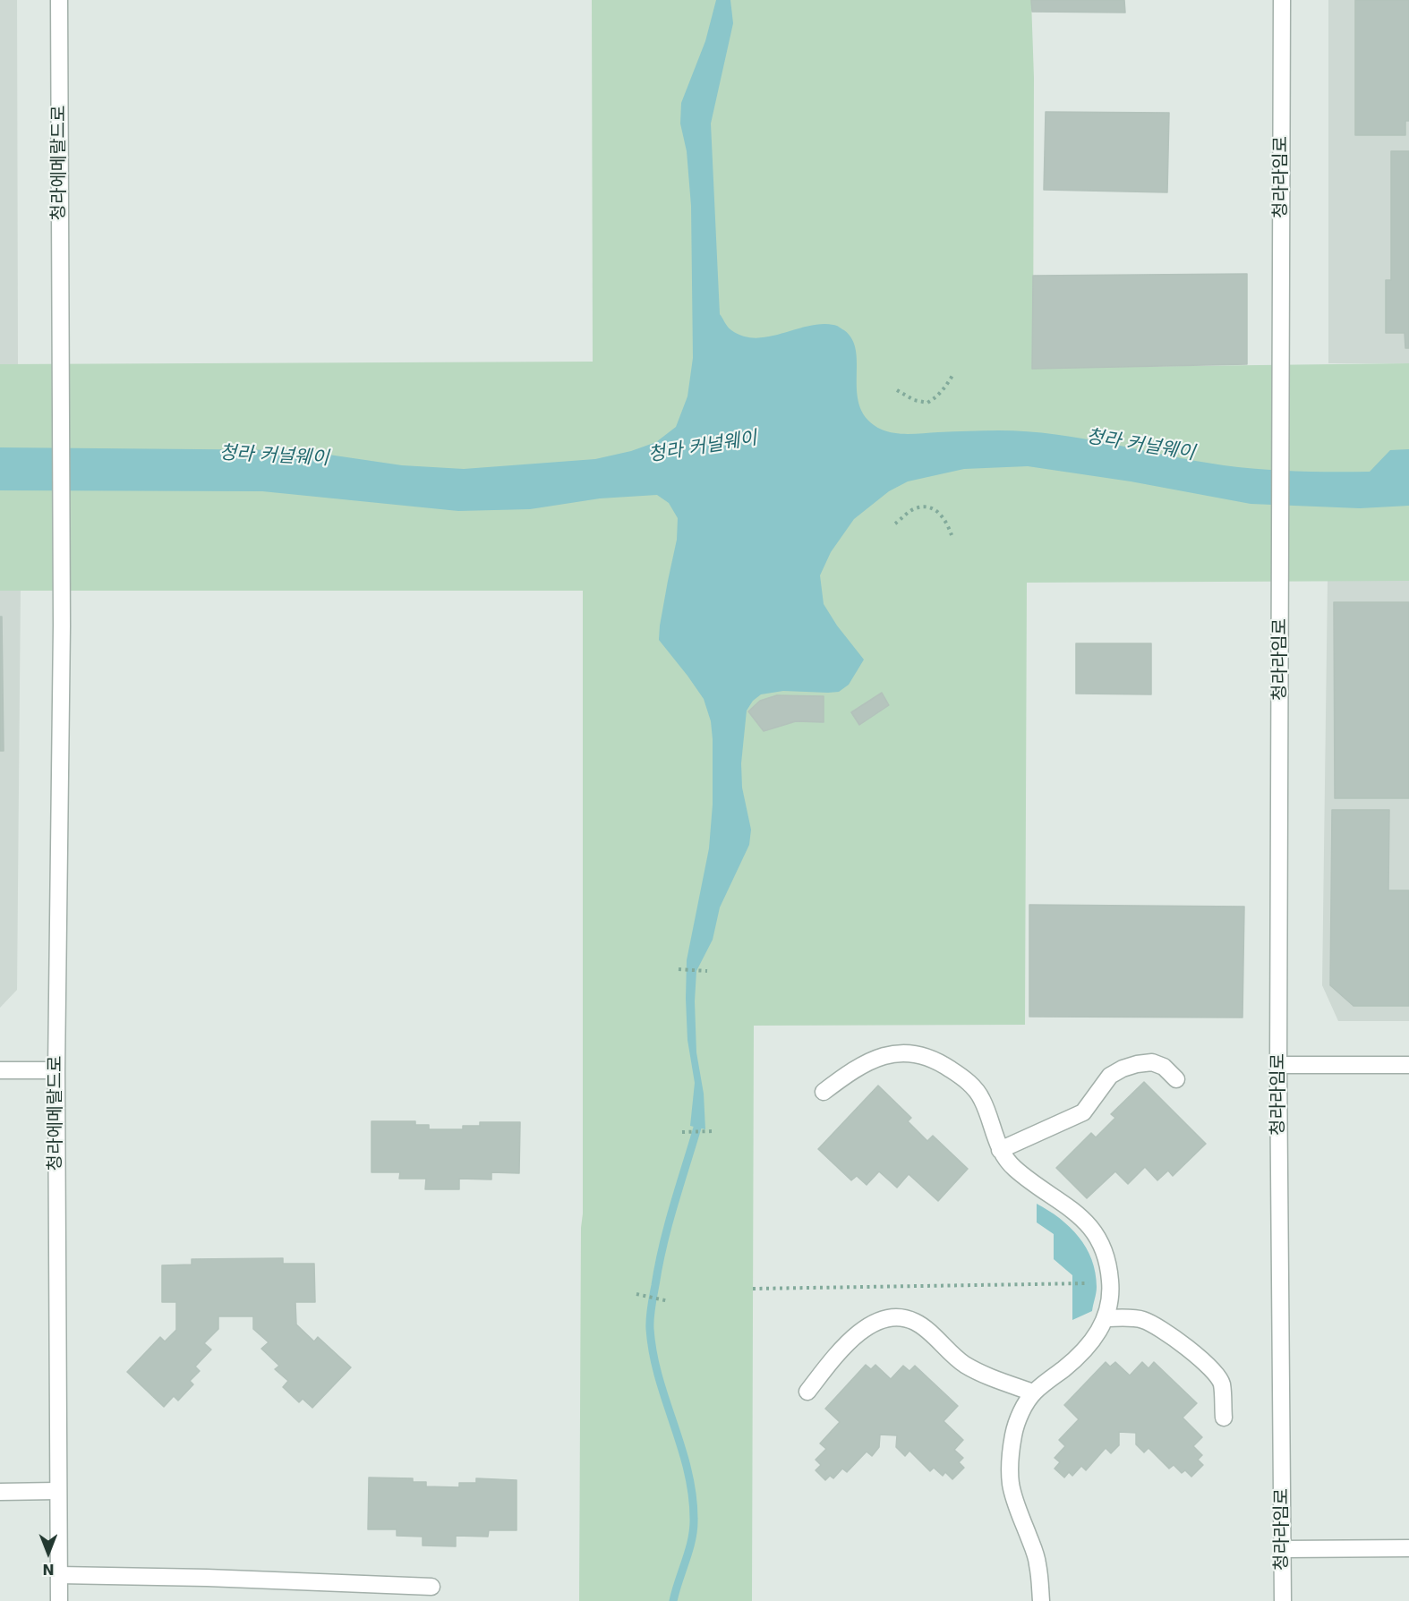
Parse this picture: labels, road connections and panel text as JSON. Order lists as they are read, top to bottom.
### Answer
{
  "streets": {
    "street": ["청라에메랄드로", "청라라임로"]
  },
  "water": ["청라 커널웨이"],
  "north": "bottom"
}
